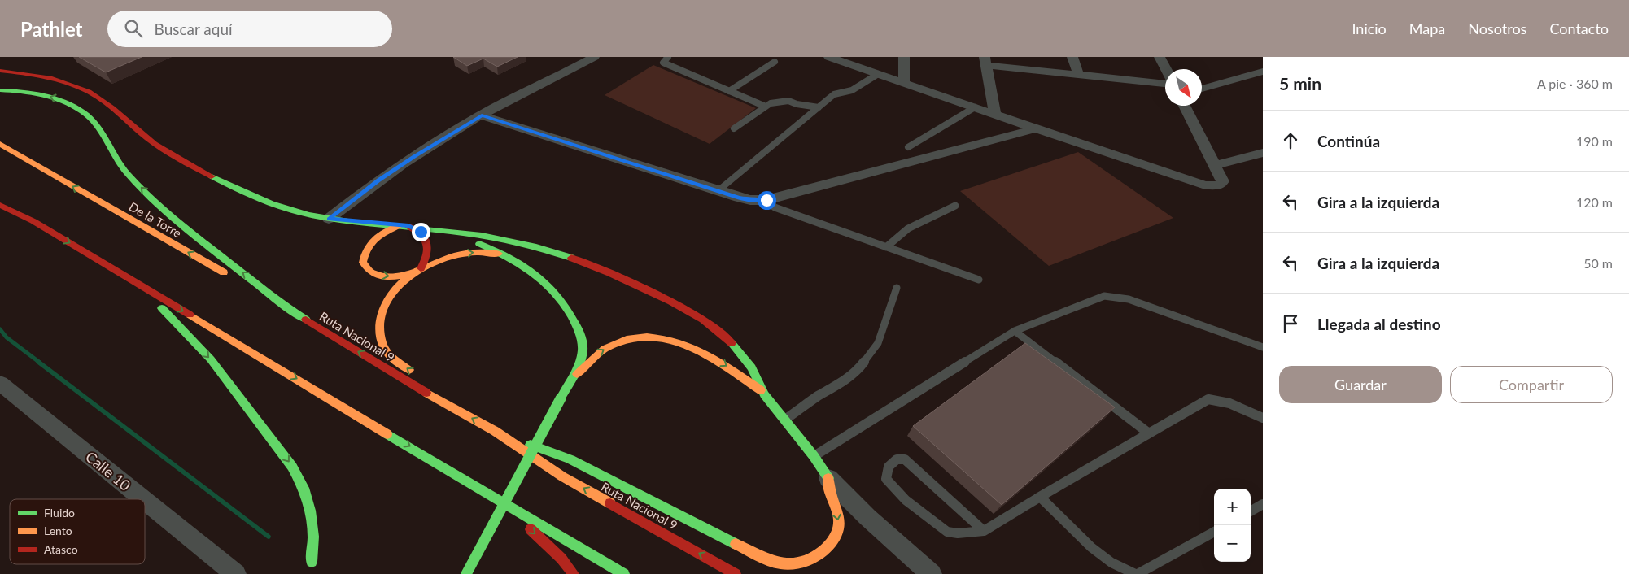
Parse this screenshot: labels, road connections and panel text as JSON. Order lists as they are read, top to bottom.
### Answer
{
  "streets": {
    "main road": ["De la Torre", "Ruta Nacional 9"],
    "street": ["Calle 10"]
  },
  "crossings": [
    ["De la Torre", "Ruta Nacional 9"]
  ],
  "legend": ["Fluido", "Lento", "Atasco"],
  "north": "bottom right",
  "page": {
    "header": "Pathlet",
    "search": "Buscar aquí",
    "nav": [
      "Inicio",
      "Mapa",
      "Nosotros",
      "Contacto"
    ],
    "heading": ["5 min", "A pie · 360 m"],
    "list": [
      ["Continúa", "190 m"],
      ["Gira a la izquierda", "120 m"],
      ["Gira a la izquierda", "50 m"],
      "Llegada al destino"
    ],
    "buttons": ["Guardar", "Compartir"],
    "map_buttons": ["+", "−"]
  }
}
